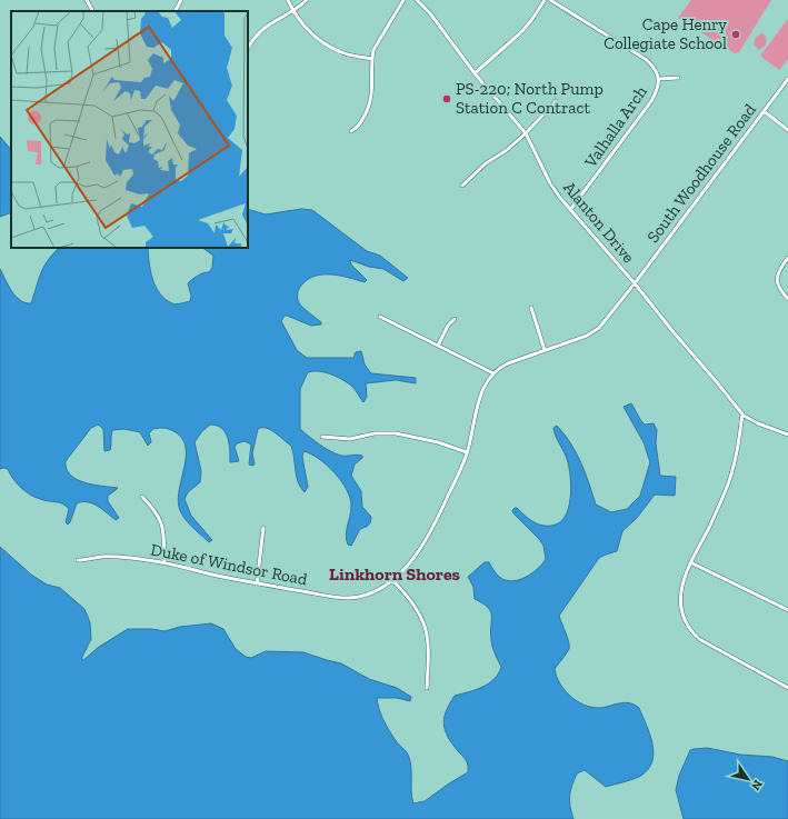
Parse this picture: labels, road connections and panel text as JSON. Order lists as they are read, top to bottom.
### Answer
{
  "streets": {
    "street": [
      "Valhalla Arch",
      "South Woodhouse Road",
      "Alanton Drive",
      "Duke of Windsor Road"
    ]
  },
  "crossings": [
    ["Valhalla Arch", "Alanton Drive"],
    ["South Woodhouse Road", "Alanton Drive"],
    ["South Woodhouse Road", "Duke of Windsor Road"],
    ["Alanton Drive", "Duke of Windsor Road"]
  ],
  "districts": ["Linkhorn Shores"],
  "places": ["Cape Henry Collegiate School", "PS-220; North Pump Station C Contract"],
  "north": "bottom right"
}
